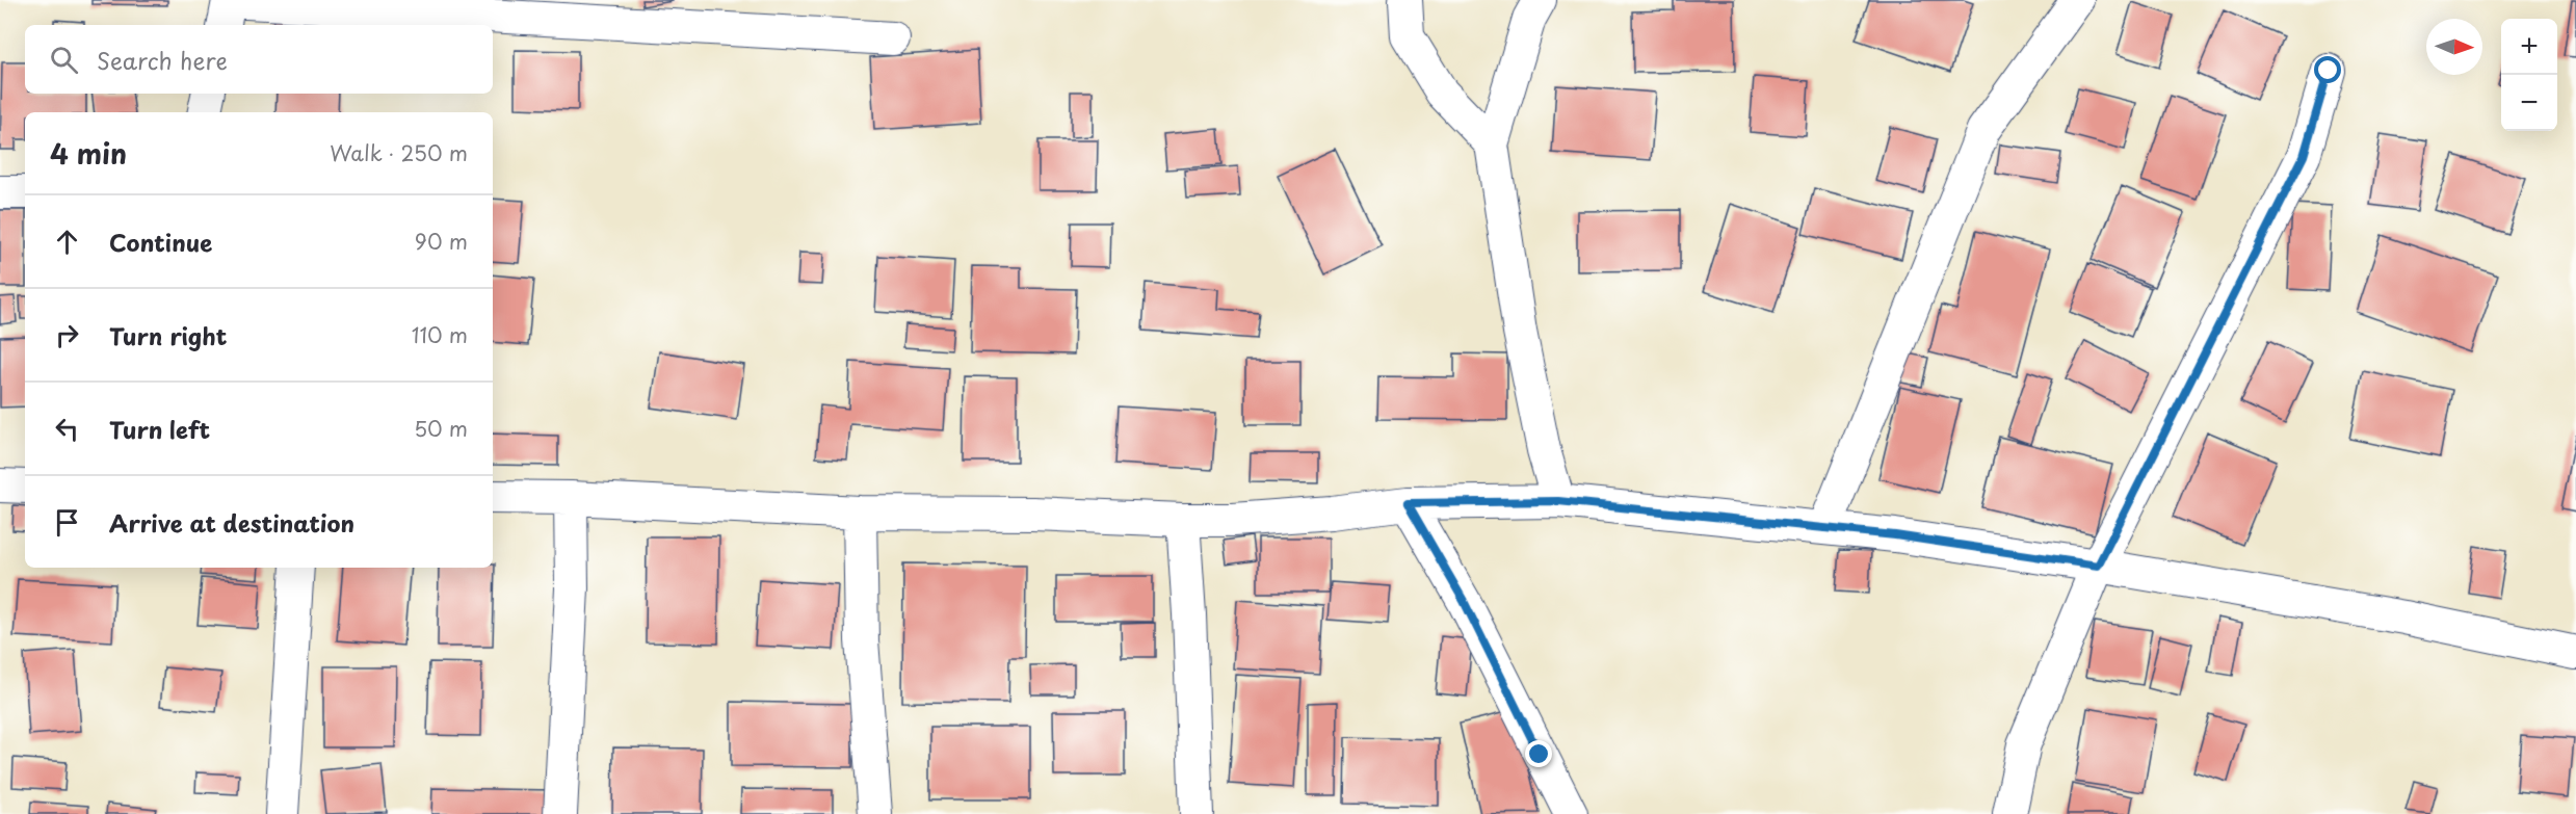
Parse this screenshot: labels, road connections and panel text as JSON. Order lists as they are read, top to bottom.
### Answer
{
  "north": "right",
  "page": {
    "map_buttons": ["+", "−"],
    "search": "Search here",
    "heading": ["4 min", "Walk · 250 m"],
    "list": [
      ["Continue", "90 m"],
      ["Turn right", "110 m"],
      ["Turn left", "50 m"],
      "Arrive at destination"
    ]
  }
}
